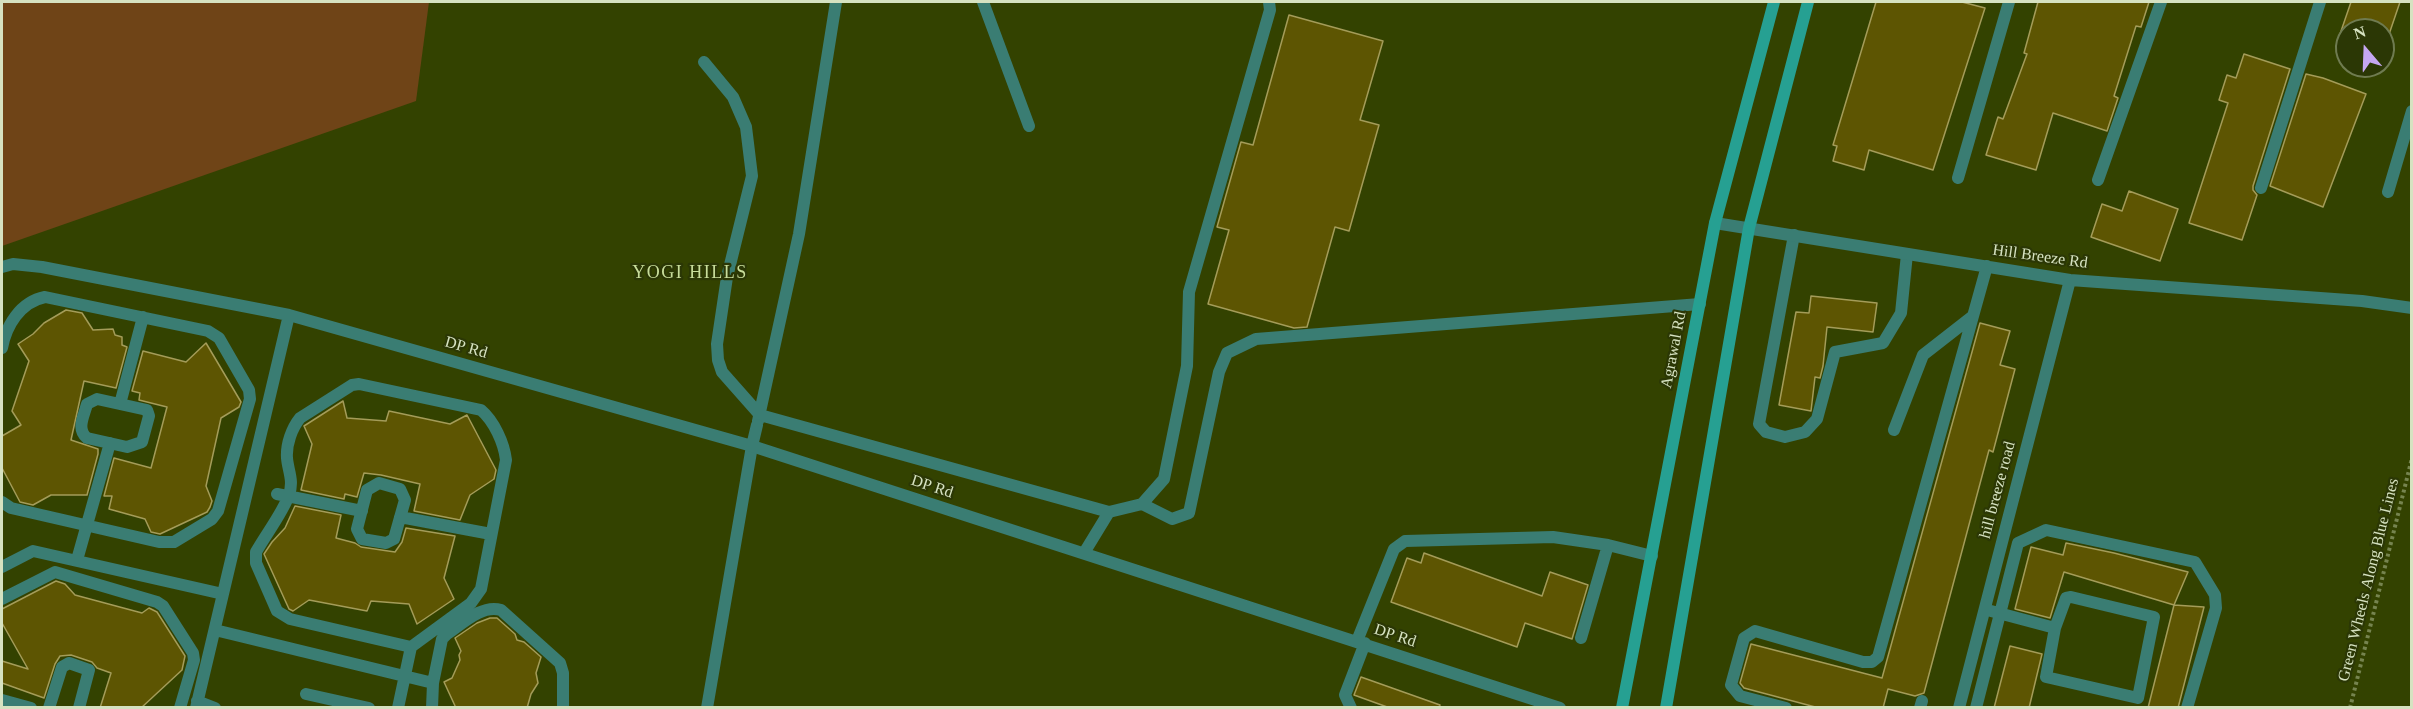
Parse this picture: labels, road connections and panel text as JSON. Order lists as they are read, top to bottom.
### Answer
{
  "streets": {
    "street": [
      "Hill Breeze Rd",
      "DP Rd",
      "Agrawal Rd",
      "hill breeze road"
    ],
    "path": ["Green Wheels Along Blue Lines"]
  },
  "crossings": [
    ["Hill Breeze Rd", "Agrawal Rd"],
    ["Hill Breeze Rd", "hill breeze road"]
  ],
  "districts": ["YOGI HILLS"],
  "north": "top"
}
